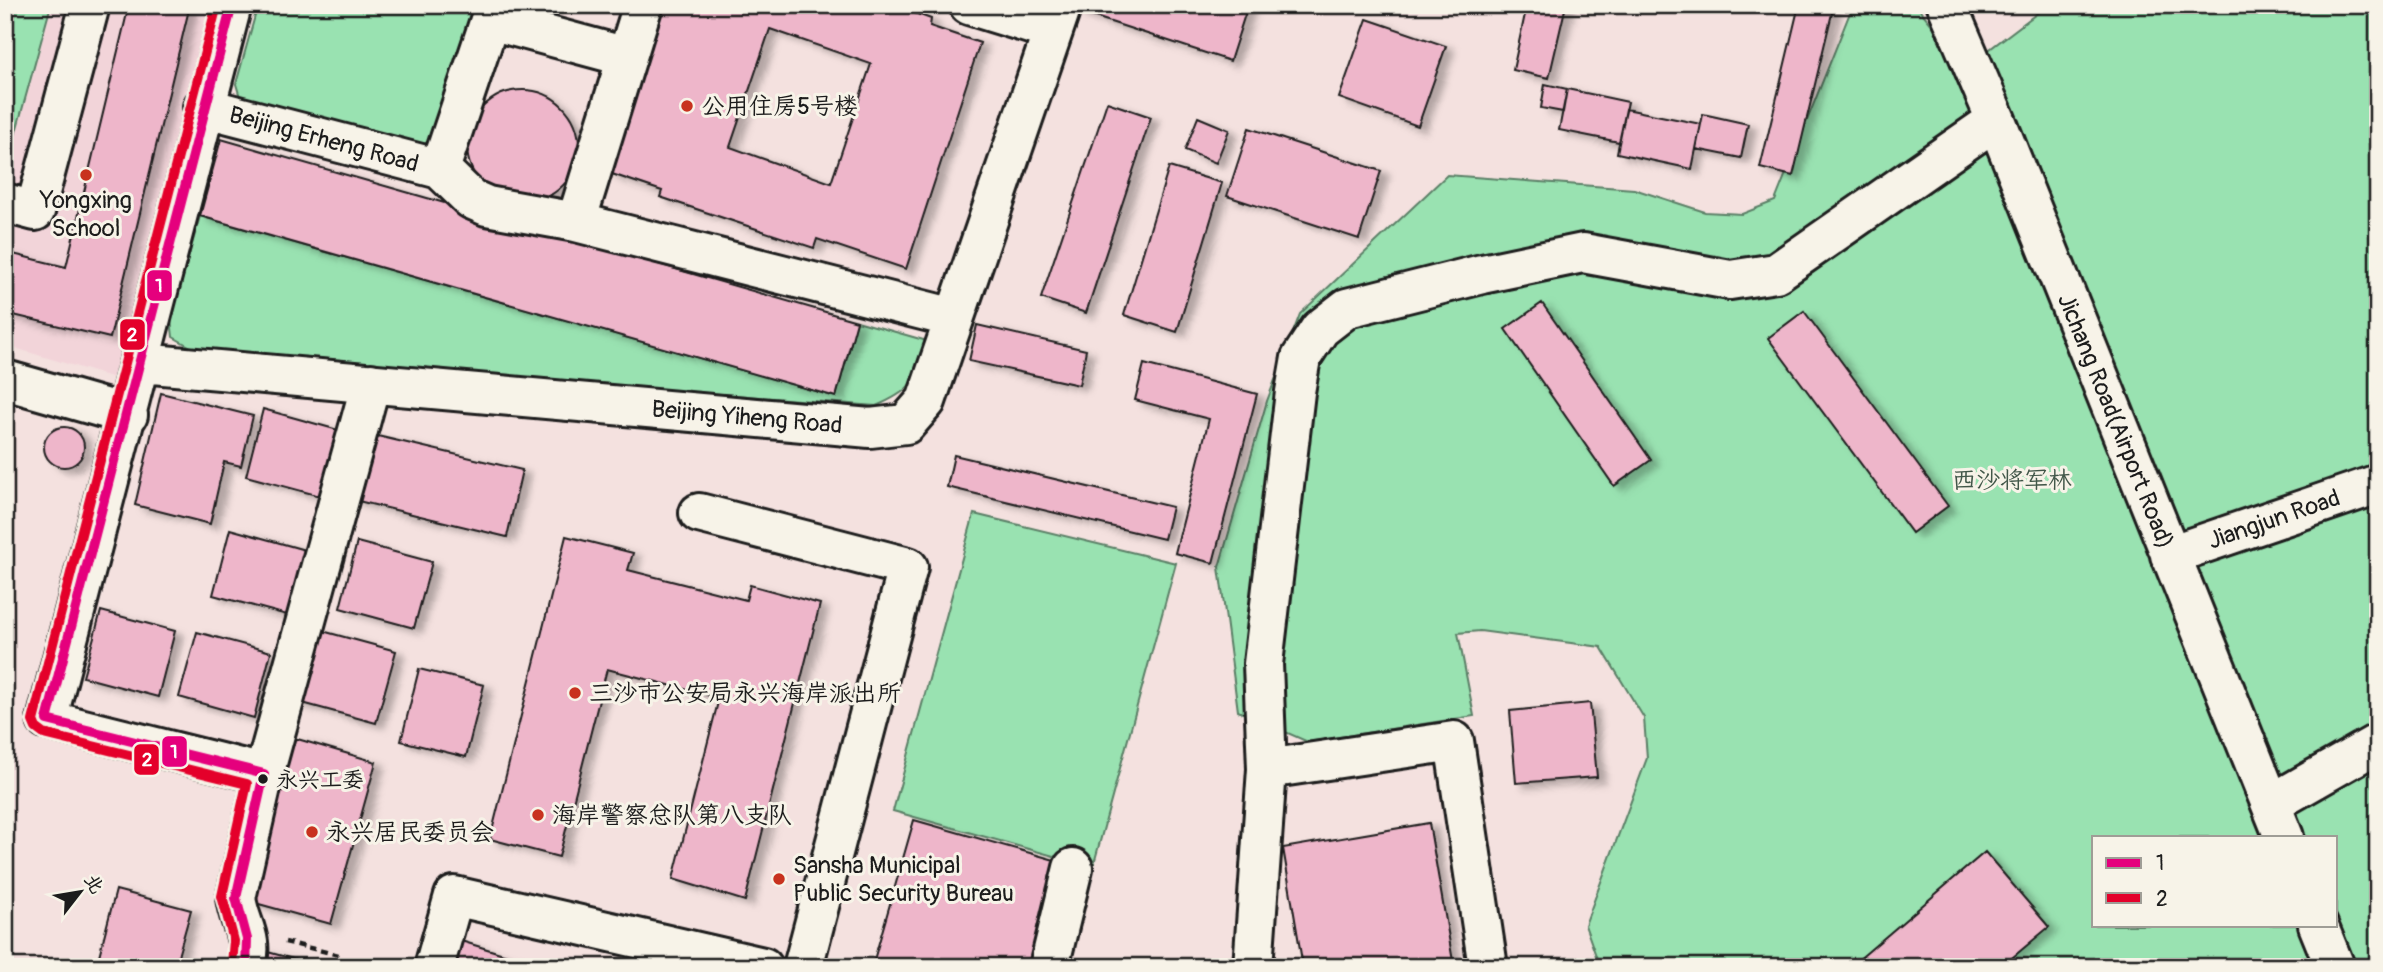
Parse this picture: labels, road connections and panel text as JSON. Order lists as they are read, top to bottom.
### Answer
{
  "streets": {
    "street": [
      "Beijing Erheng Road",
      "Beijing Yiheng Road",
      "Jichang Road(Airport Road)",
      "Jiangjun Road"
    ]
  },
  "crossings": [
    ["Jichang Road(Airport Road)", "Jiangjun Road"]
  ],
  "parks": ["西沙将军林"],
  "places": [
    "公用住房5号楼",
    "Yongxing School",
    "三沙市公安局永兴海岸派出所",
    "永兴工委",
    "海岸警察总队第八支队",
    "永兴居民委员会",
    "Sansha Municipal Public Security Bureau"
  ],
  "lines": ["transit line 1", "transit line 2"],
  "legend": ["1", "2"],
  "north": "top right"
}
